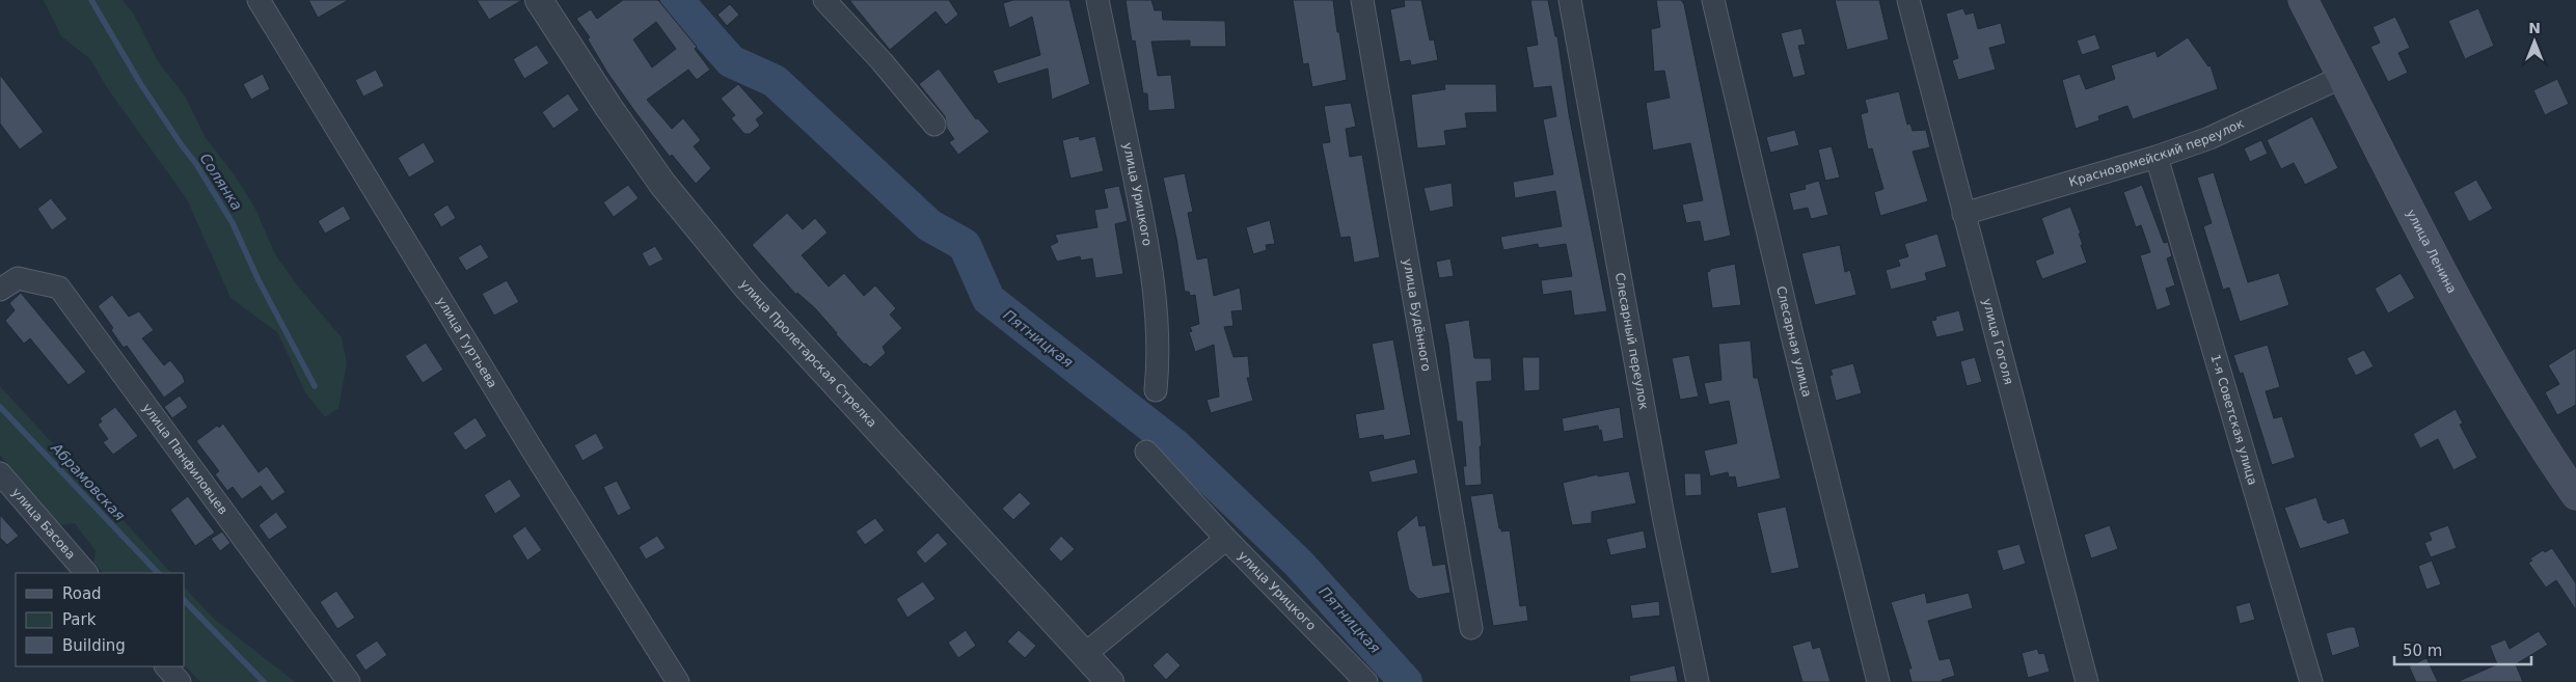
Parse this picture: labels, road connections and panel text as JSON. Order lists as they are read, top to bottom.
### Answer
{
  "streets": {
    "main road": ["улица Ленина"],
    "street": [
      "Красноармейский переулок",
      "улица Урицкого",
      "улица Будённого",
      "улица Гуртьева",
      "Слесарный переулок",
      "Слесарная улица",
      "улица Гоголя",
      "улица Пролетарская Стрелка",
      "1-я Советская улица",
      "улица Панфиловцев",
      "улица Басова"
    ]
  },
  "crossings": [
    ["Красноармейский переулок", "улица Ленина"],
    ["Красноармейский переулок", "улица Гоголя"],
    ["Красноармейский переулок", "1-я Советская улица"]
  ],
  "water": ["Солянка", "Пятницкая", "Абрамовская"],
  "legend": ["Road", "Park", "Building"],
  "scale_bar": "50 m",
  "north": "top"
}
